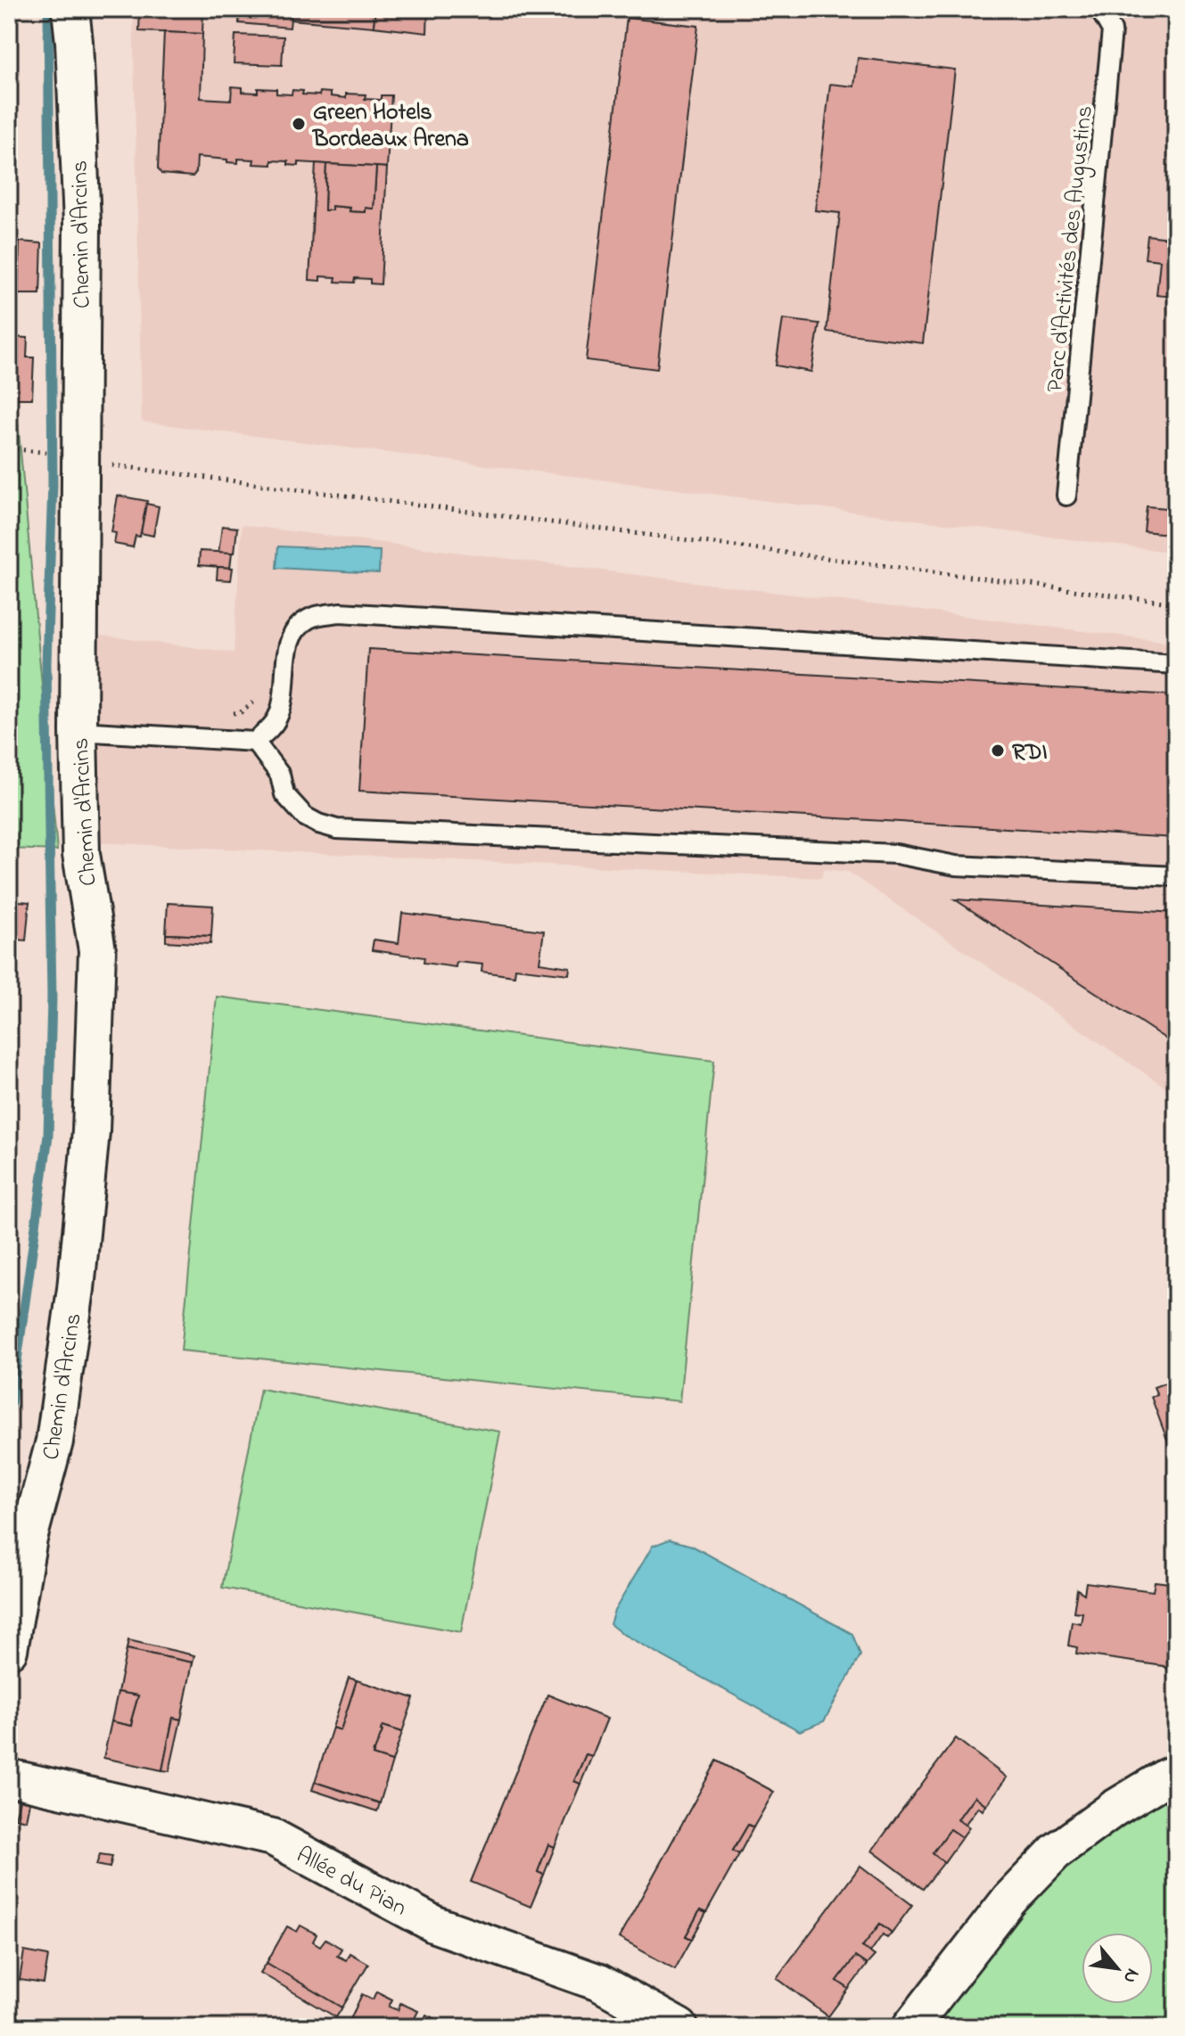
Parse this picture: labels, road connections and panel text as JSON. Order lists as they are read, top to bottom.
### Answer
{
  "streets": {
    "street": ["Chemin d'Arcins", "Allée du Pian"],
    "lane": ["Parc d'Activités des Augustins"]
  },
  "places": ["Green Hotels Bordeaux Arena", "RDI"],
  "north": "bottom right"
}
